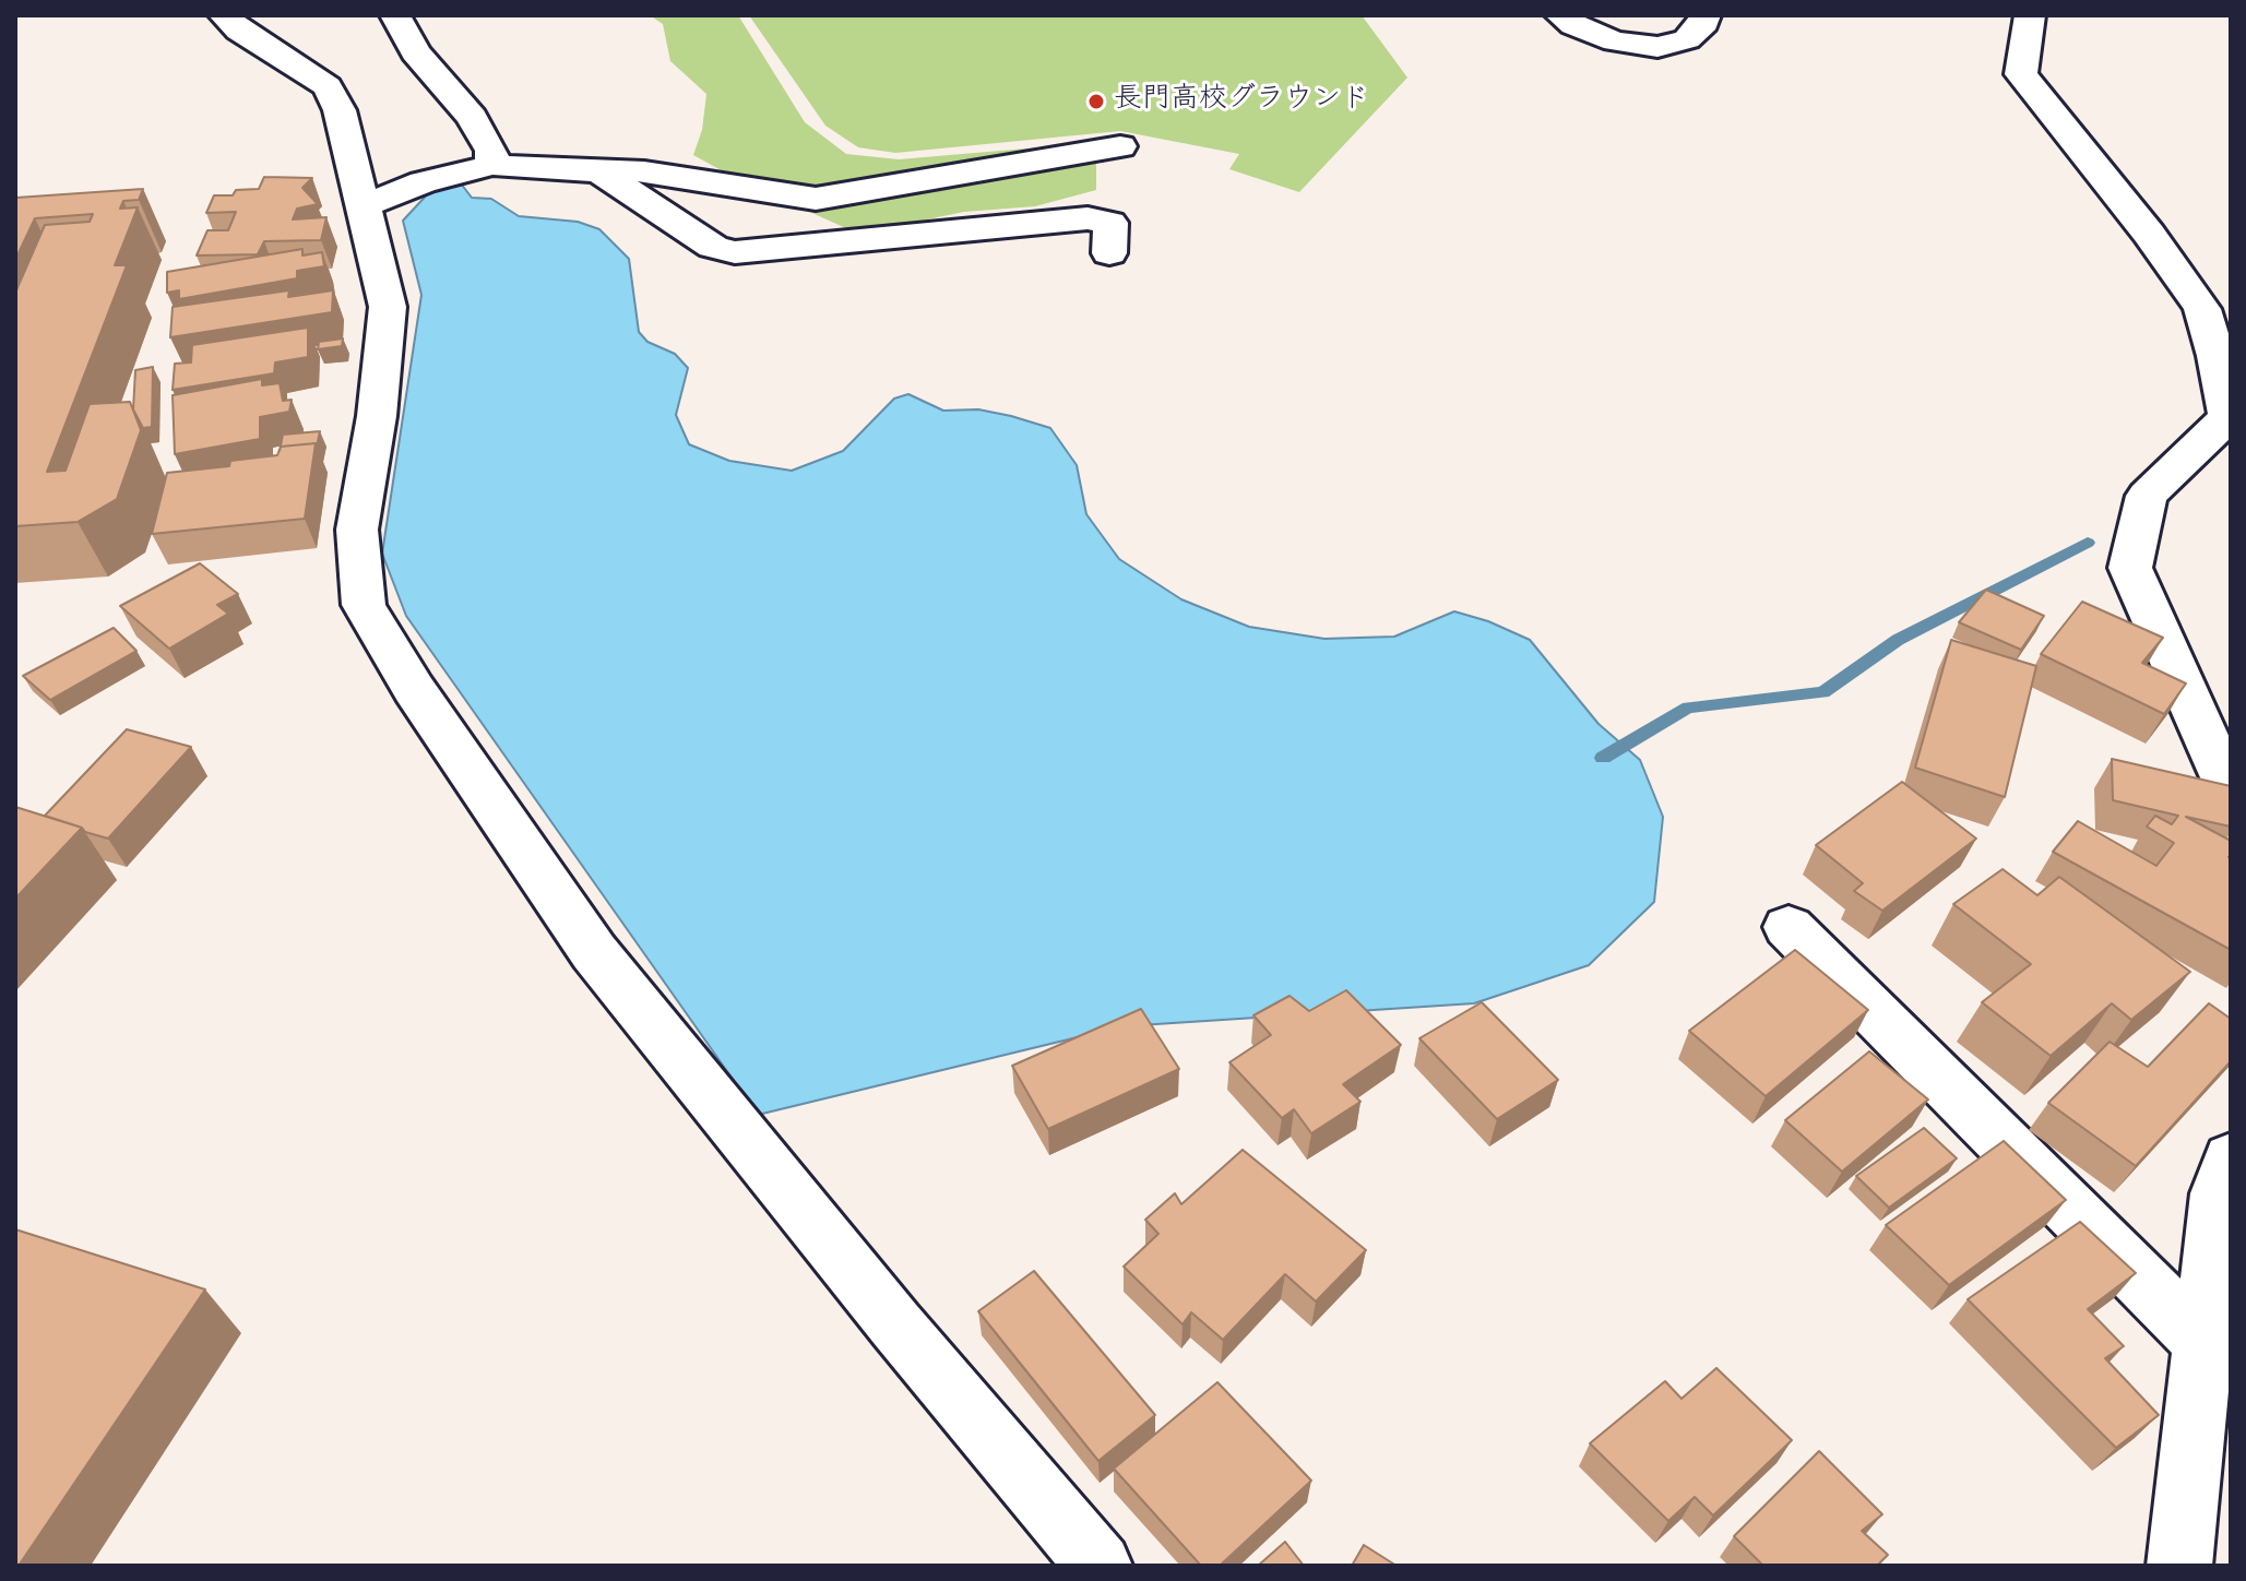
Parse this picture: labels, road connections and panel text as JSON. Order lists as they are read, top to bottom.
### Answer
{
  "places": ["長門高校グラウンド"]
}
